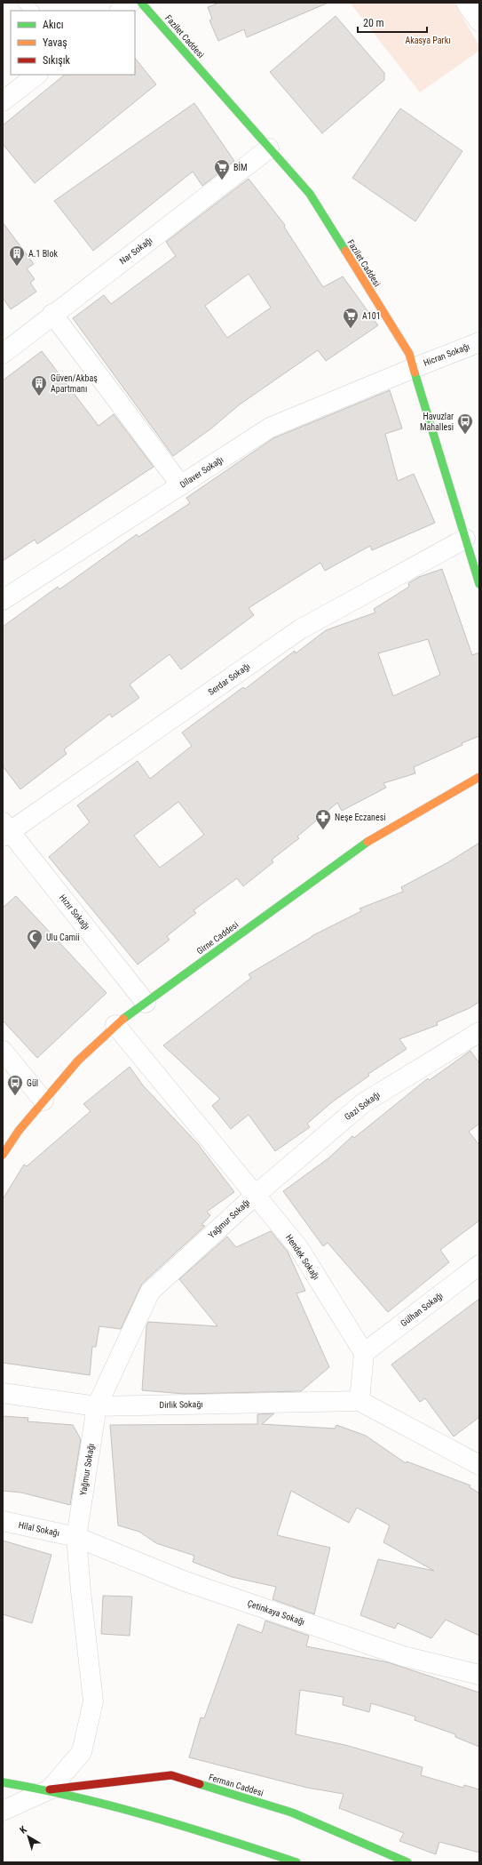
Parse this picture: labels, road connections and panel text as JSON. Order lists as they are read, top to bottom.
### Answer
{
  "streets": {
    "street": [
      "Fazilet Caddesi",
      "Nar Sokağı",
      "Hicran Sokağı",
      "Dilaver Sokağı",
      "Serdar Sokağı",
      "Hızır Sokağı",
      "Girne Caddesi",
      "Gazi Sokağı",
      "Yağmur Sokağı",
      "Hendek Sokağı",
      "Gülhan Sokağı",
      "Dirlik Sokağı",
      "Hilal Sokağı",
      "Çetinkaya Sokağı",
      "Ferman Caddesi"
    ]
  },
  "crossings": [
    ["Fazilet Caddesi", "Nar Sokağı"],
    ["Fazilet Caddesi", "Hicran Sokağı"],
    ["Fazilet Caddesi", "Dilaver Sokağı"],
    ["Fazilet Caddesi", "Serdar Sokağı"],
    ["Hicran Sokağı", "Dilaver Sokağı"],
    ["Serdar Sokağı", "Hızır Sokağı"],
    ["Hızır Sokağı", "Girne Caddesi"],
    ["Girne Caddesi", "Hendek Sokağı"],
    ["Gazi Sokağı", "Yağmur Sokağı"],
    ["Gazi Sokağı", "Hendek Sokağı"],
    ["Yağmur Sokağı", "Hendek Sokağı"],
    ["Yağmur Sokağı", "Dirlik Sokağı"],
    ["Yağmur Sokağı", "Hilal Sokağı"],
    ["Yağmur Sokağı", "Çetinkaya Sokağı"],
    ["Yağmur Sokağı", "Ferman Caddesi"],
    ["Hendek Sokağı", "Gülhan Sokağı"],
    ["Hilal Sokağı", "Çetinkaya Sokağı"]
  ],
  "parks": ["Akasya Parkı"],
  "places": {
    "supermarket": ["BİM", "A101"],
    "building": ["A.1 Blok", "Güven/Akbaş Apartmanı"],
    "bus stop": ["Havuzlar Mahallesi", "Gül"],
    "pharmacy": ["Neşe Eczanesi"],
    "mosque": ["Ulu Camii"]
  },
  "legend": ["Akıcı", "Yavaş", "Sıkışık"],
  "scale_bar": "20 m",
  "north": "top left"
}
